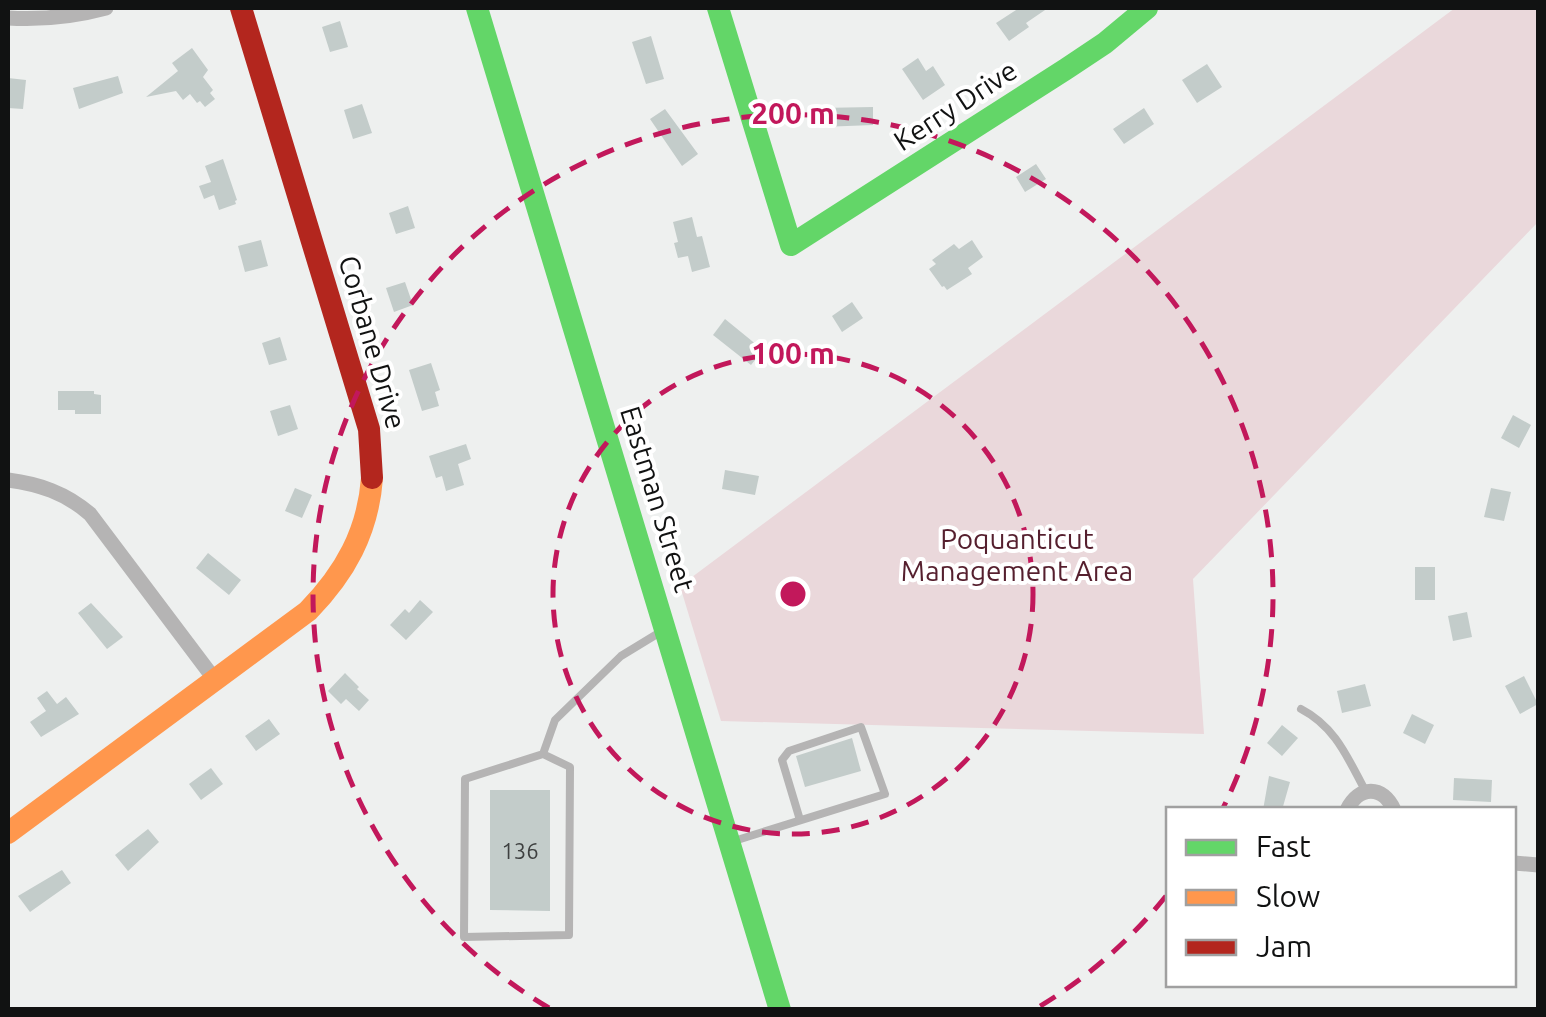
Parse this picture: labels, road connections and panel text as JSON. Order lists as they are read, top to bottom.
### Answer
{
  "streets": {
    "street": ["Kerry Drive", "Corbane Drive", "Eastman Street"]
  },
  "parks": ["Poquanticut Management Area"],
  "house_numbers": ["136"],
  "legend": ["Fast", "Slow", "Jam"],
  "rings": ["200 m", "100 m"]
}
